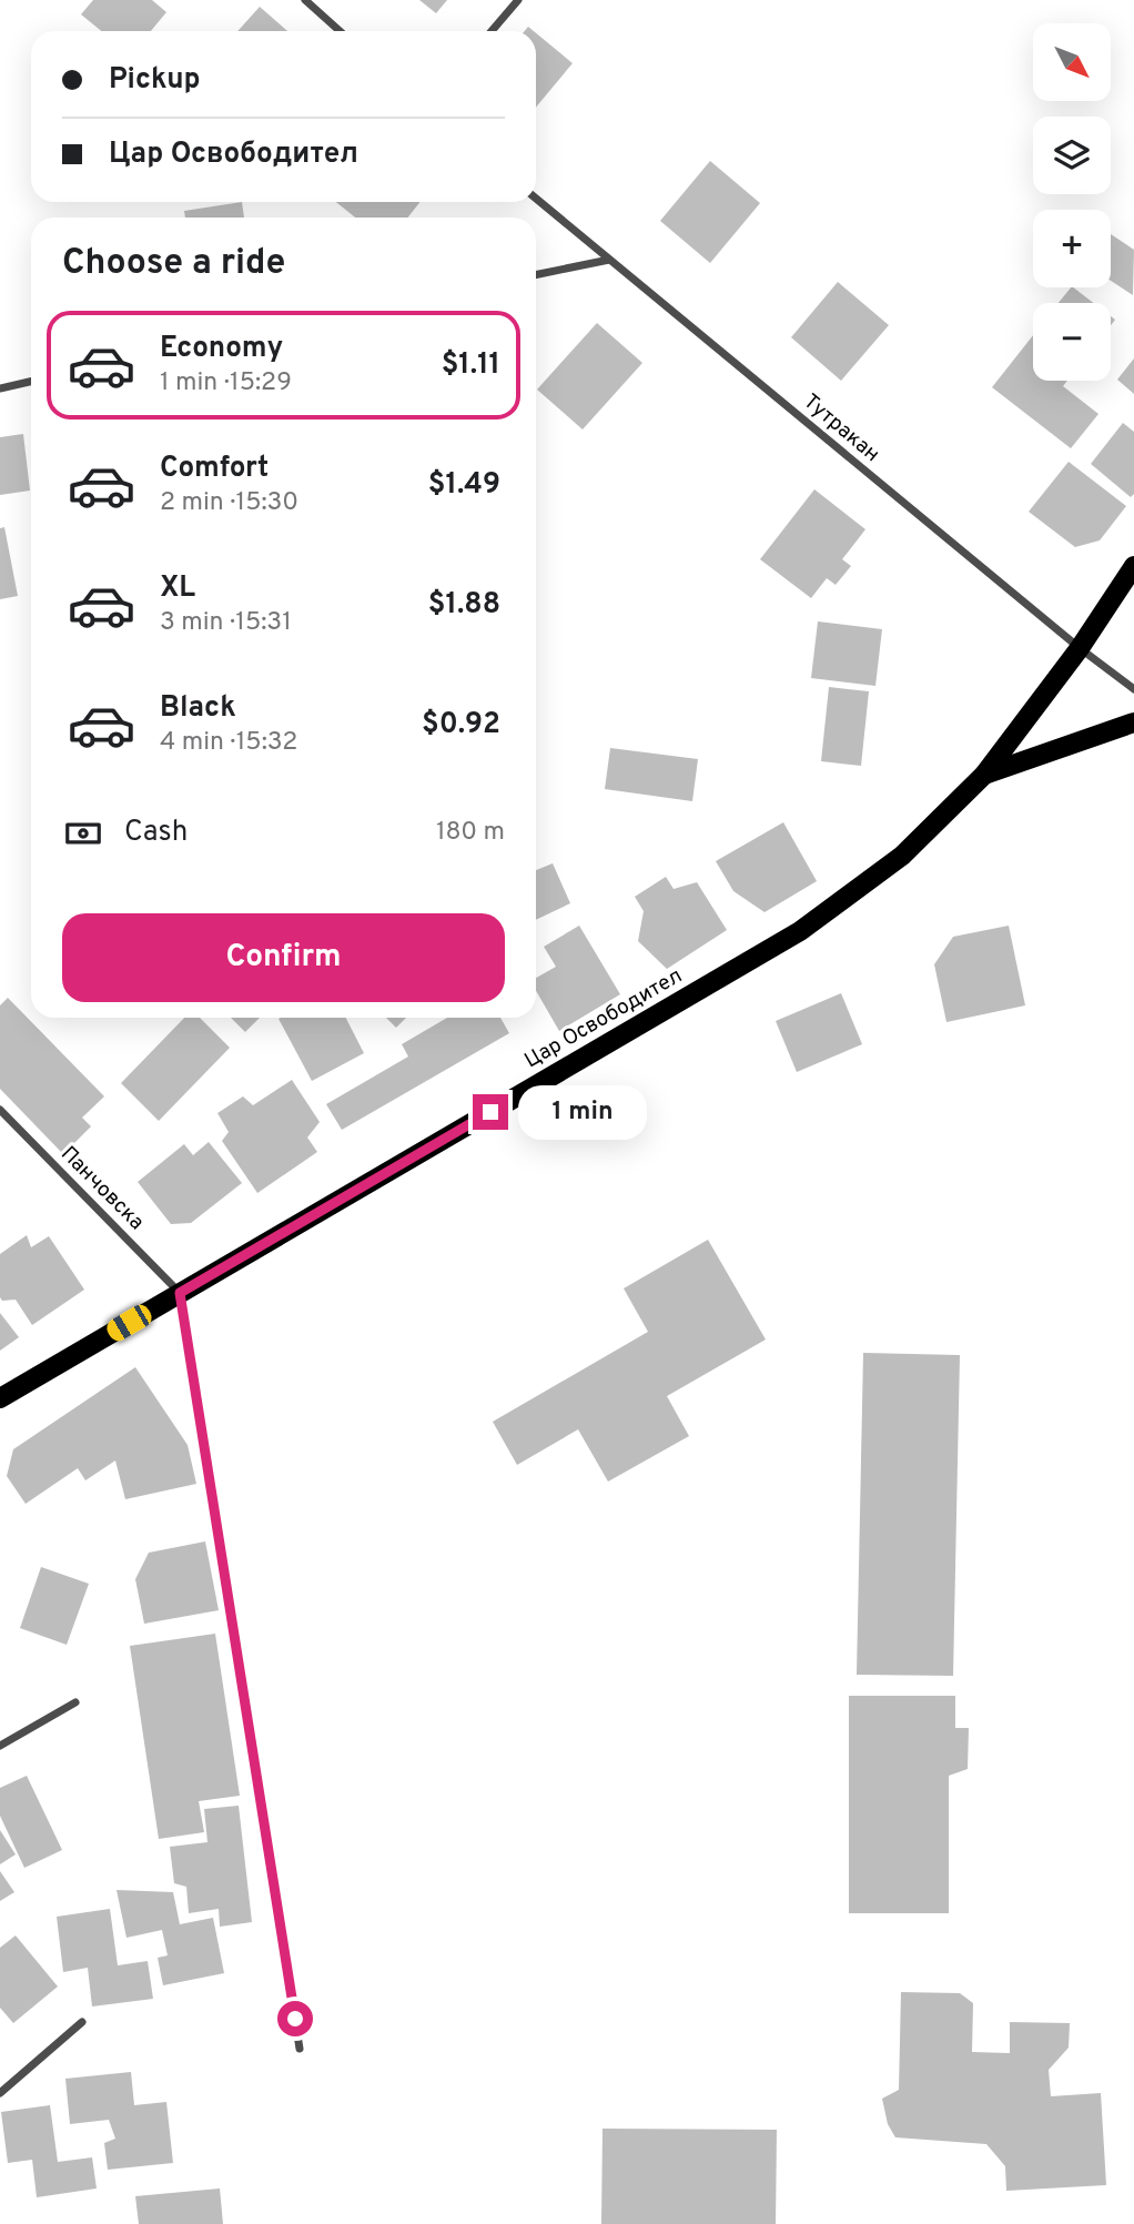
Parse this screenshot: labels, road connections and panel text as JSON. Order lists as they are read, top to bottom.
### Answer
{
  "streets": {
    "main road": ["Цар Освободител"],
    "street": ["Тутракан", "Панчовска"]
  },
  "crossings": [
    ["Тутракан", "Цар Освободител"],
    ["Цар Освободител", "Панчовска"]
  ],
  "north": "bottom right",
  "page": {
    "map_buttons": ["+", "−"],
    "banner": ["Pickup", "Цар Освободител"],
    "heading": "Choose a ride",
    "list": [
      {
        "name": "Economy",
        "note": "1 min · 15:29",
        "value": "$1.11"
      },
      {
        "name": "Comfort",
        "note": "2 min · 15:30",
        "value": "$1.49"
      },
      {
        "name": "XL",
        "note": "3 min · 15:31",
        "value": "$1.88"
      },
      {
        "name": "Black",
        "note": "4 min · 15:32",
        "value": "$0.92"
      }
    ],
    "pay": ["Cash", "180 m"],
    "buttons": "Confirm",
    "bubble": "1 min"
  }
}
